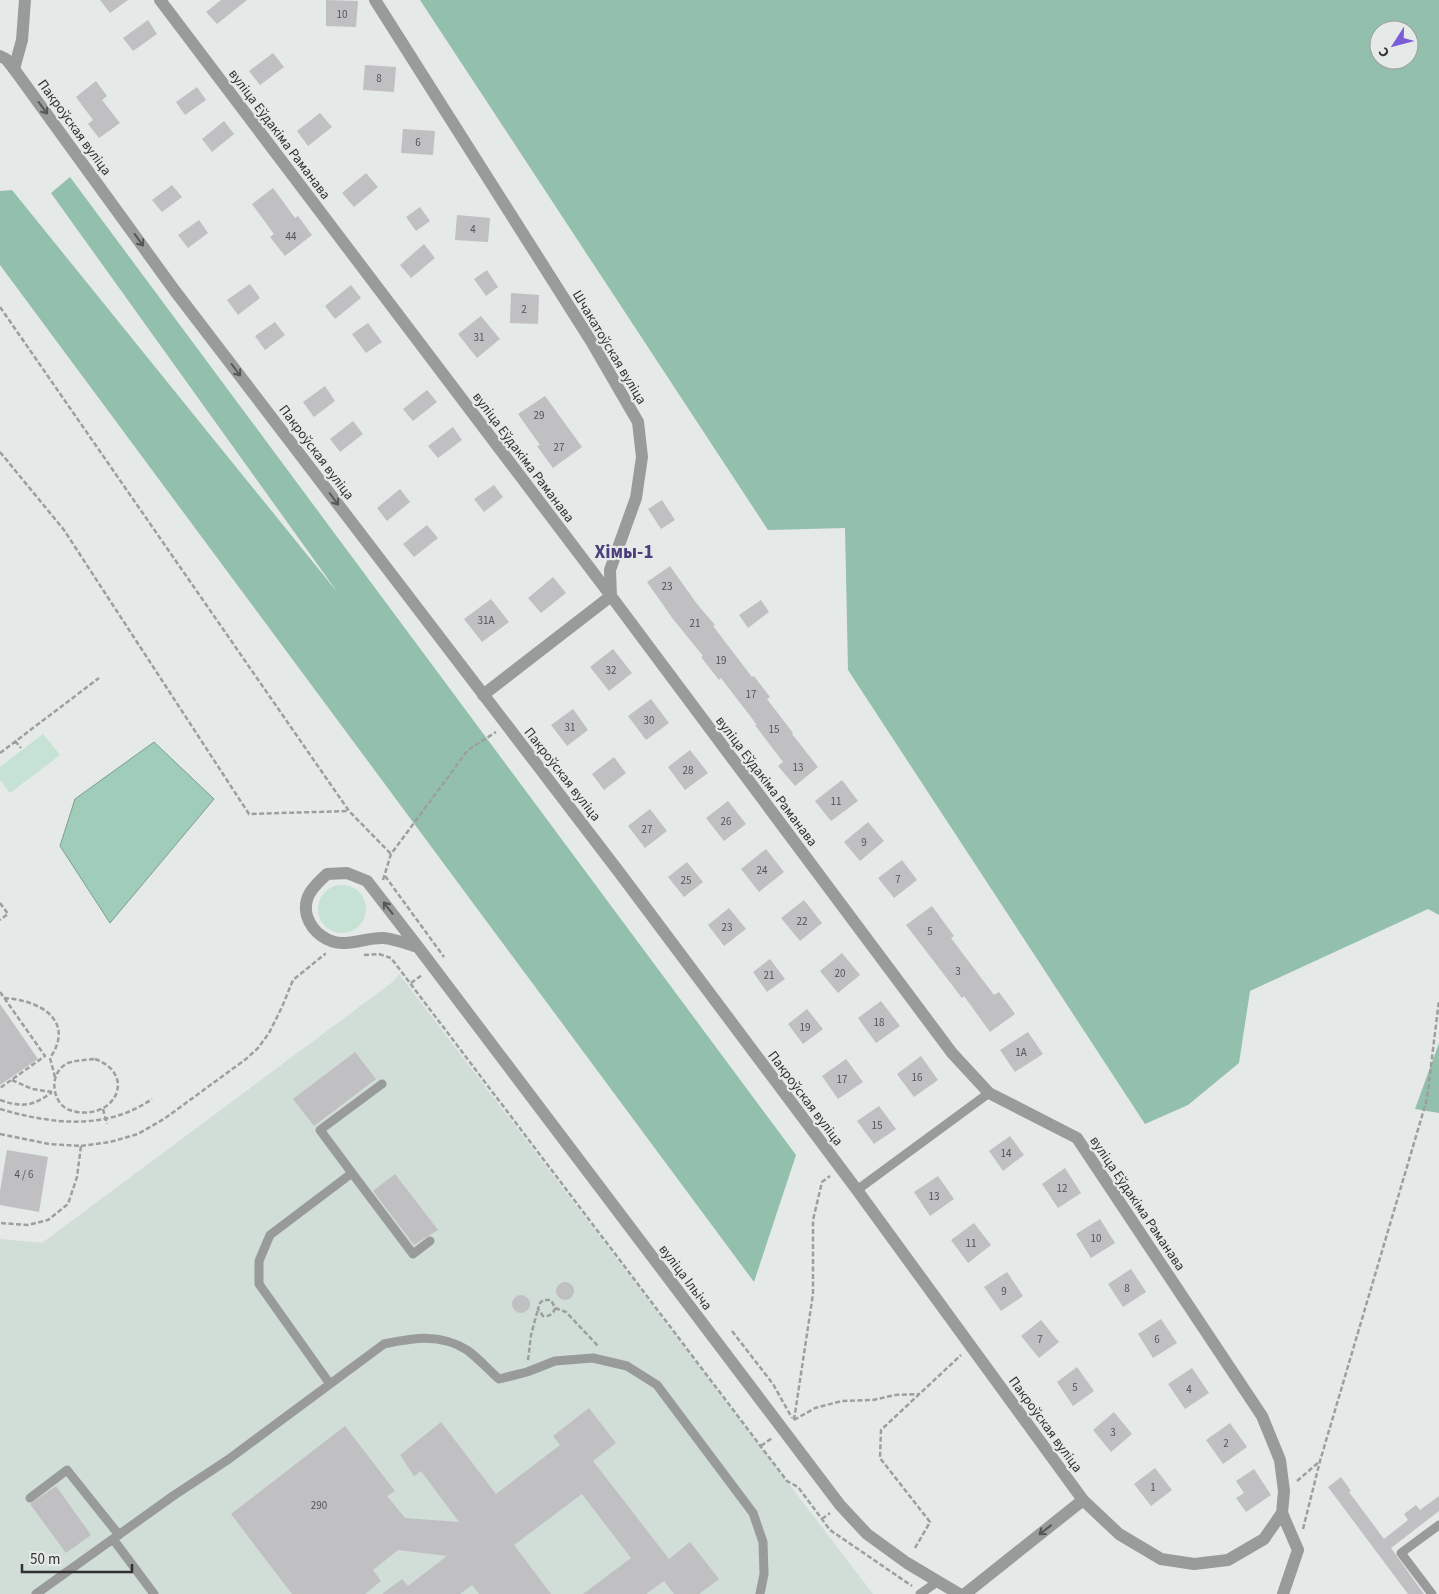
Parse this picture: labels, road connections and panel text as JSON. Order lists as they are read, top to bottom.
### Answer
{
  "streets": {
    "street": [
      "Пакроўская вуліца",
      "вуліца Еўдакіма Раманава",
      "Шчакатоўская вуліца",
      "вуліца Ільіча"
    ]
  },
  "crossings": [
    ["Пакроўская вуліца", "вуліца Еўдакіма Раманава"],
    ["вуліца Еўдакіма Раманава", "Шчакатоўская вуліца"]
  ],
  "one_way": ["Пакроўская вуліца"],
  "districts": ["Хімы-1"],
  "house_numbers": [
    "10",
    "8",
    "6",
    "4",
    "44",
    "2",
    "31",
    "29",
    "27",
    "23",
    "31А",
    "21",
    "19",
    "32",
    "17",
    "30",
    "31",
    "15",
    "13",
    "28",
    "11",
    "26",
    "27",
    "9",
    "24",
    "7",
    "25",
    "22",
    "23",
    "5",
    "3",
    "20",
    "21",
    "18",
    "19",
    "1А",
    "16",
    "17",
    "15",
    "14",
    "4 / 6",
    "12",
    "13",
    "10",
    "11",
    "8",
    "9",
    "7",
    "6",
    "5",
    "4",
    "3",
    "2",
    "1",
    "290"
  ],
  "scale_bar": "50 m",
  "north": "bottom left"
}
